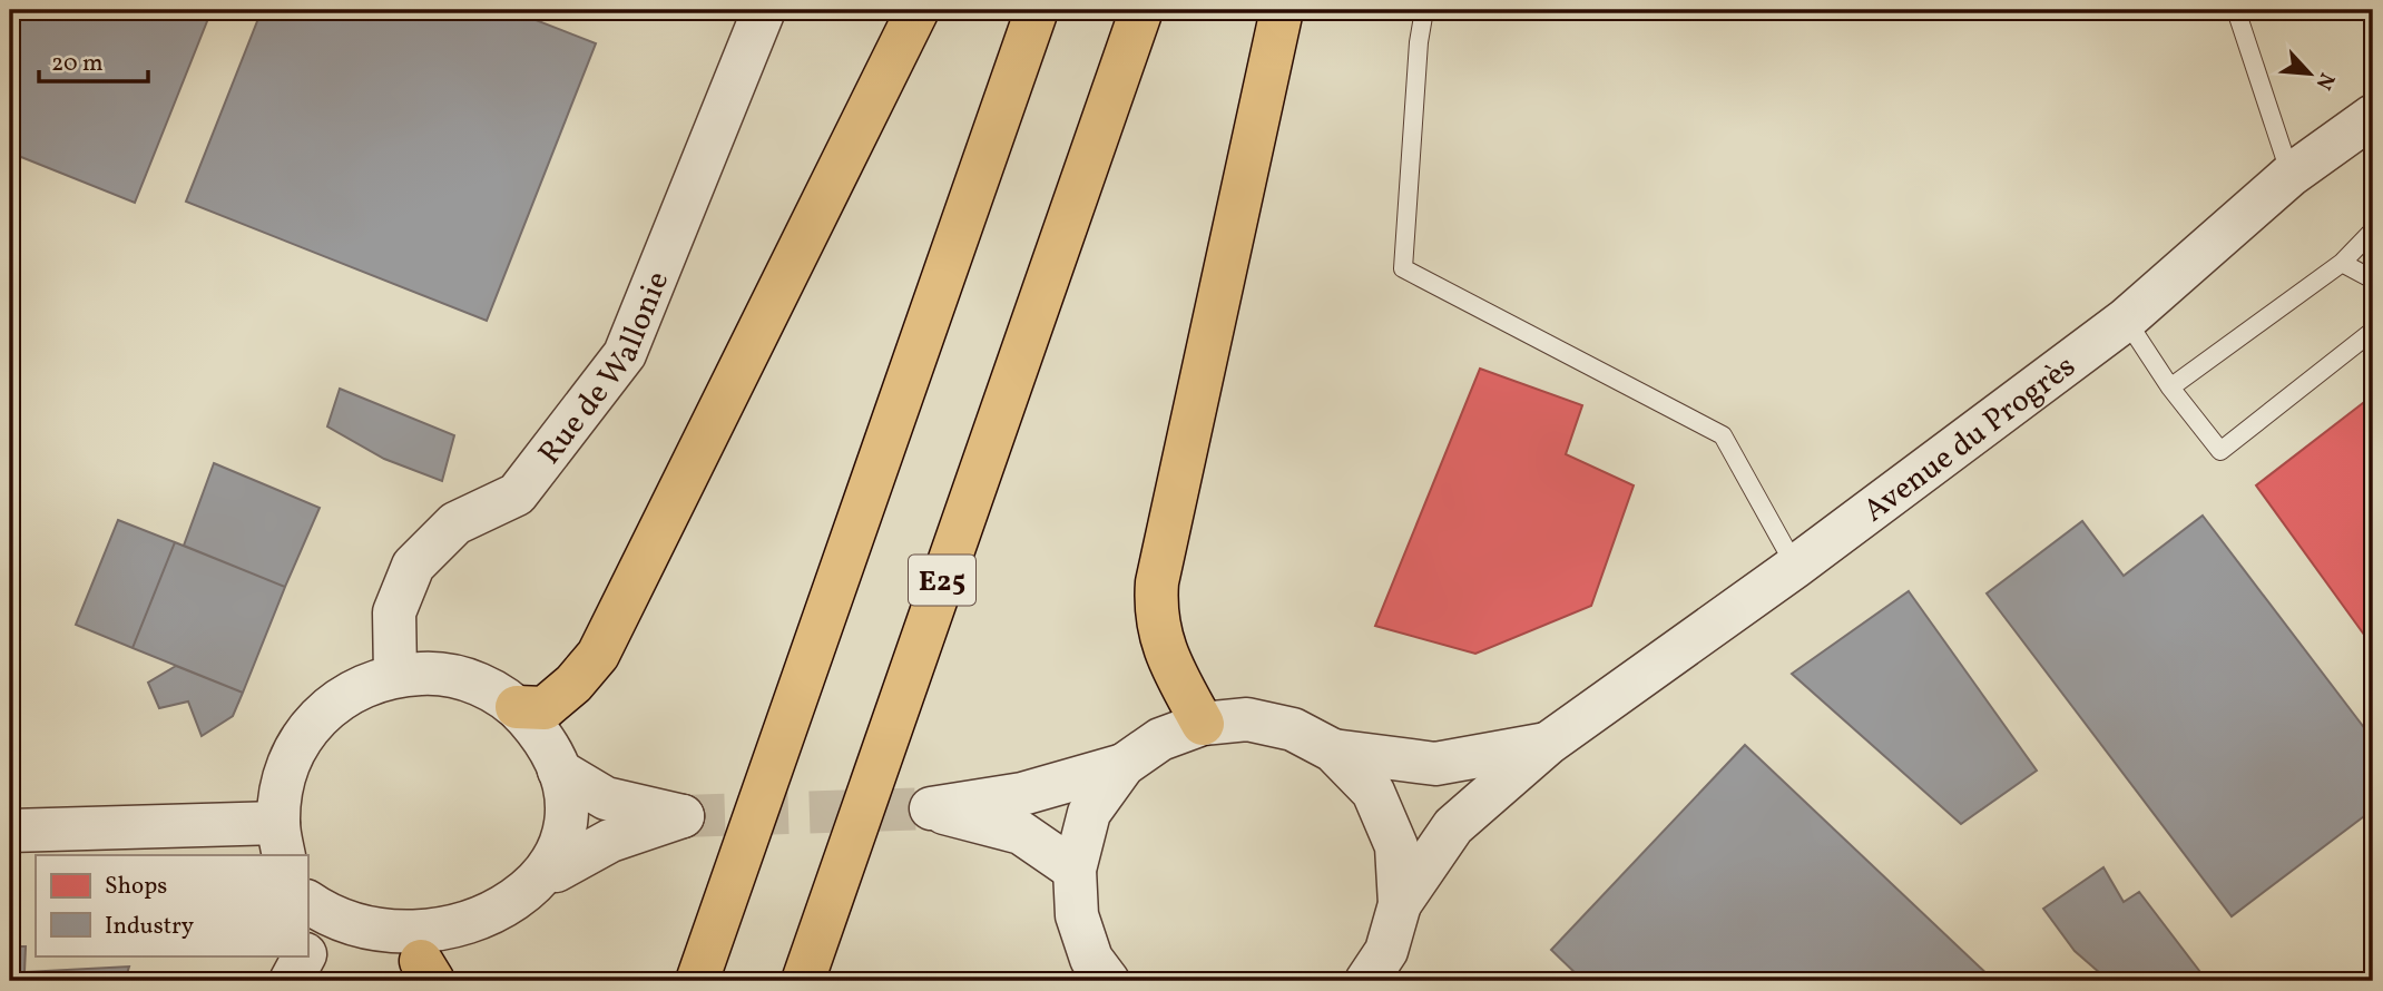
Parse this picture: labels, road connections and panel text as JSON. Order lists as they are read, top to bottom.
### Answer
{
  "streets": {
    "highway": ["E25"],
    "street": ["Rue de Wallonie", "Avenue du Progrès"]
  },
  "legend": ["Shops", "Industry"],
  "scale_bar": "20 m",
  "north": "bottom right"
}
